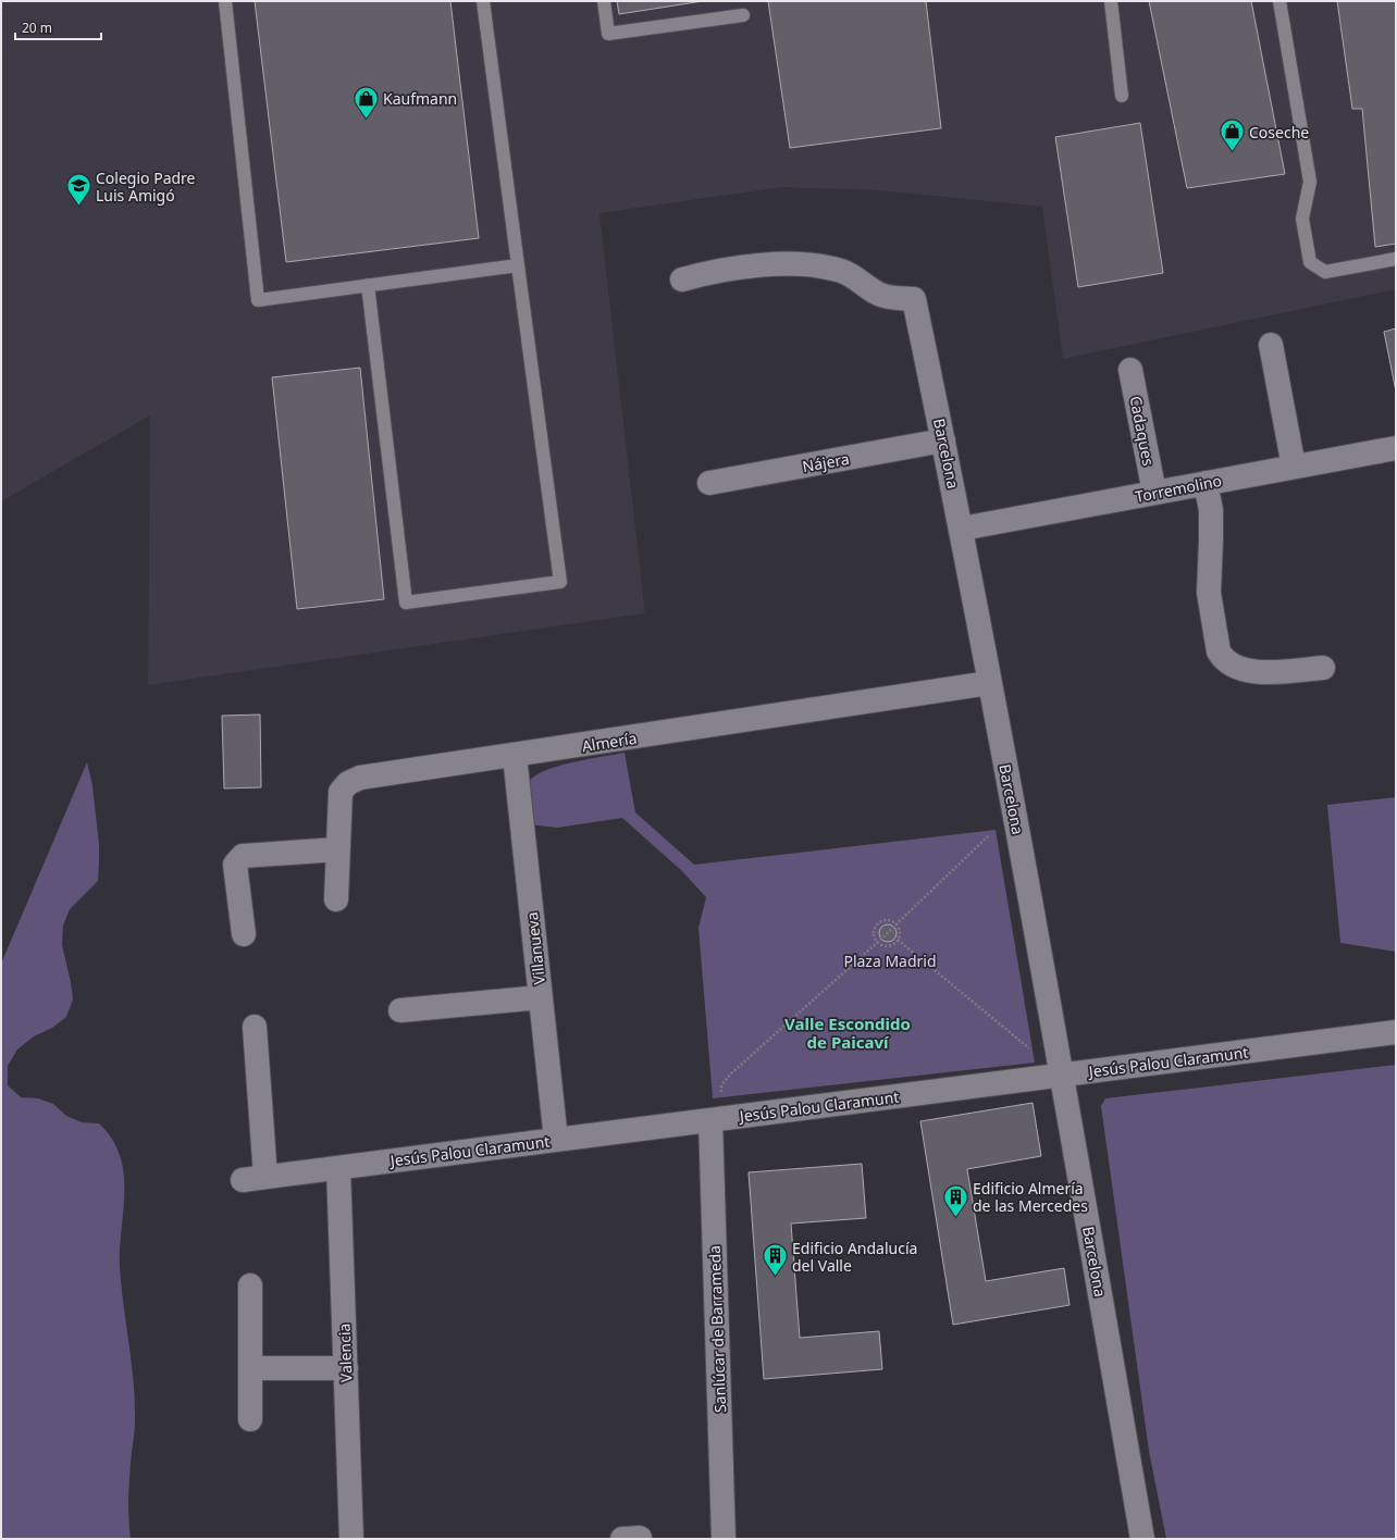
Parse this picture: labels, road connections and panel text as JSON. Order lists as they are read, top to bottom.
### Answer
{
  "streets": {
    "street": [
      "Cadaques",
      "Barcelona",
      "Nájera",
      "Torremolino",
      "Almería",
      "Villanueva",
      "Jesús Palou Claramunt",
      "Sanlúcar de Barrameda",
      "Valencia"
    ]
  },
  "crossings": [
    ["Cadaques", "Torremolino"],
    ["Barcelona", "Nájera"],
    ["Barcelona", "Torremolino"],
    ["Barcelona", "Almería"],
    ["Barcelona", "Jesús Palou Claramunt"],
    ["Almería", "Villanueva"],
    ["Villanueva", "Jesús Palou Claramunt"],
    ["Jesús Palou Claramunt", "Sanlúcar de Barrameda"],
    ["Jesús Palou Claramunt", "Valencia"]
  ],
  "districts": ["Valle Escondido de Paicaví"],
  "parks": ["Plaza Madrid"],
  "places": {
    "shop": ["Kaufmann", "Coseche"],
    "school or university": ["Colegio Padre Luis Amigó"],
    "building": ["Edificio Almería de las Mercedes", "Edificio Andalucía del Valle"]
  },
  "scale_bar": "20 m"
}
